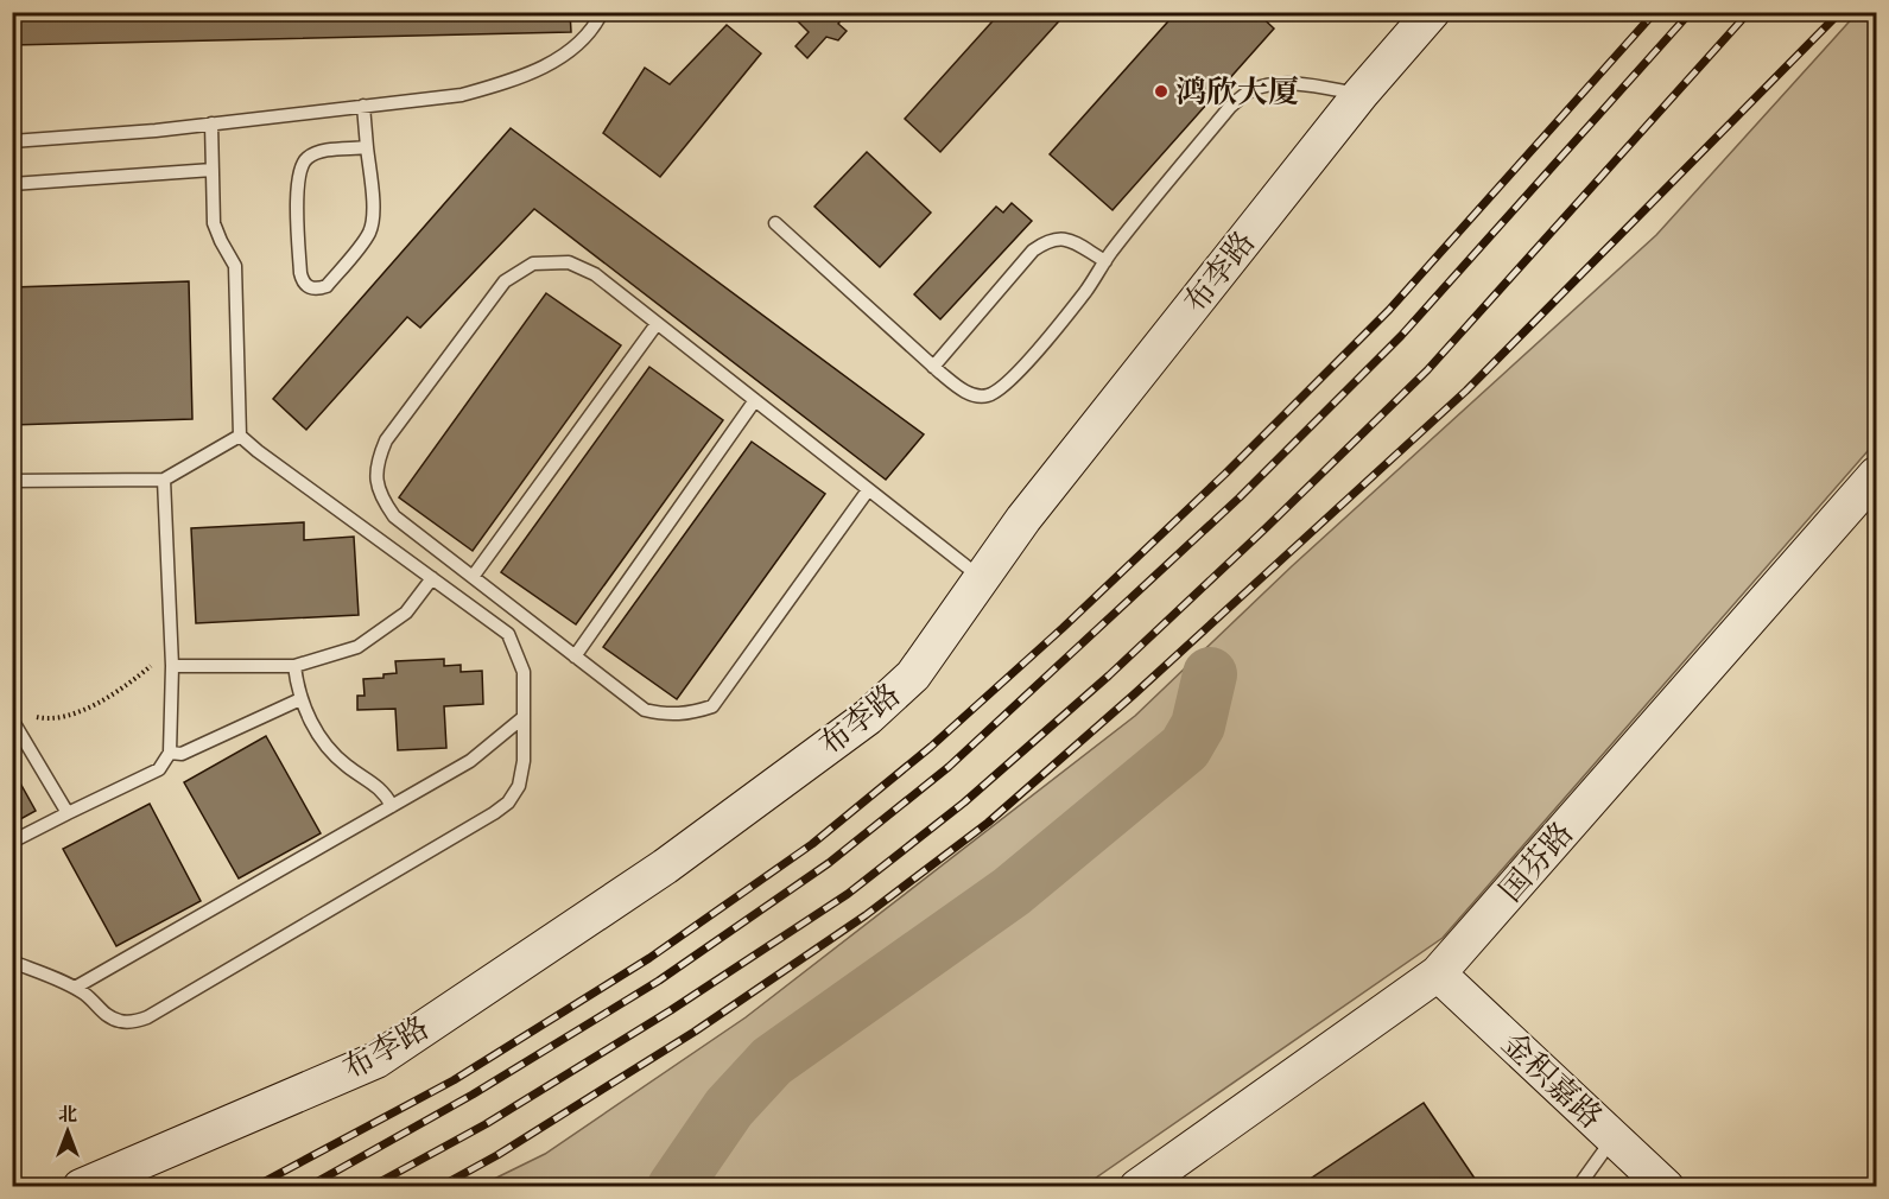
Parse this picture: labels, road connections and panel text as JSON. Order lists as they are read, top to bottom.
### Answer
{
  "streets": {
    "main road": ["布李路", "国芬路", "金积嘉路"]
  },
  "crossings": [
    ["国芬路", "金积嘉路"]
  ],
  "places": ["鸿欣大厦"],
  "north": "top"
}
